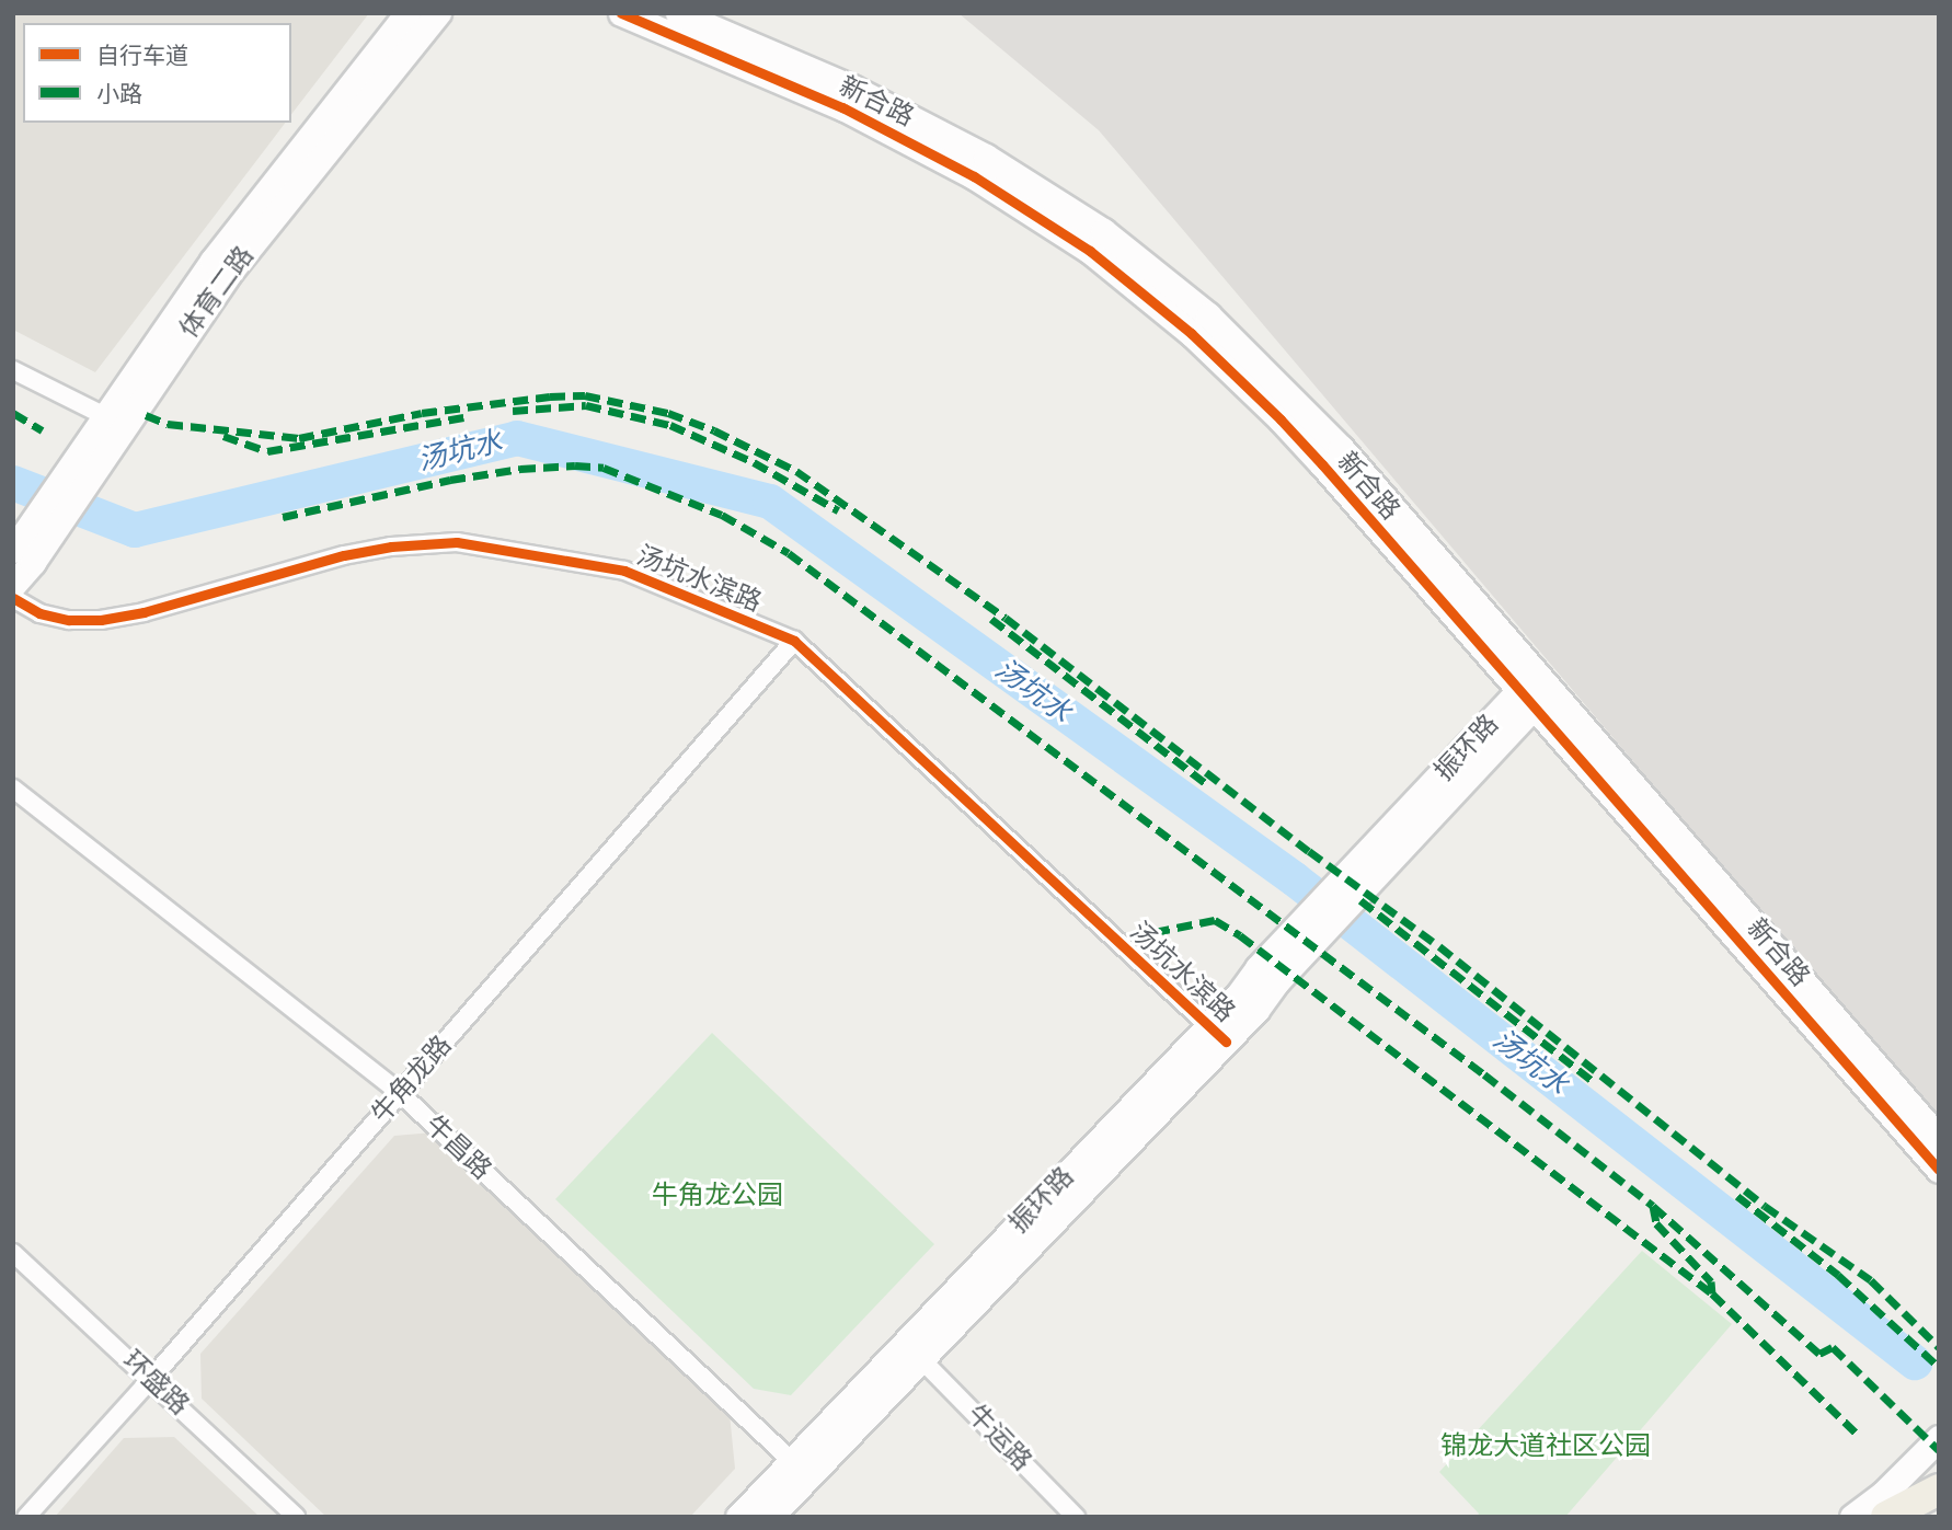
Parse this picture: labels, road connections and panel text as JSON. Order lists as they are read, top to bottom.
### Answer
{
  "streets": {
    "street": [
      "新合路",
      "体育二路",
      "汤坑水滨路",
      "振环路",
      "牛角龙路",
      "牛昌路",
      "环盛路",
      "牛运路"
    ]
  },
  "crossings": [
    ["新合路", "振环路"],
    ["汤坑水滨路", "振环路"],
    ["汤坑水滨路", "牛角龙路"],
    ["振环路", "牛昌路"],
    ["振环路", "牛运路"],
    ["牛角龙路", "牛昌路"],
    ["牛角龙路", "环盛路"]
  ],
  "water": ["汤坑水"],
  "parks": ["牛角龙公园", "锦龙大道社区公园"],
  "legend": ["自行车道", "小路"]
}
